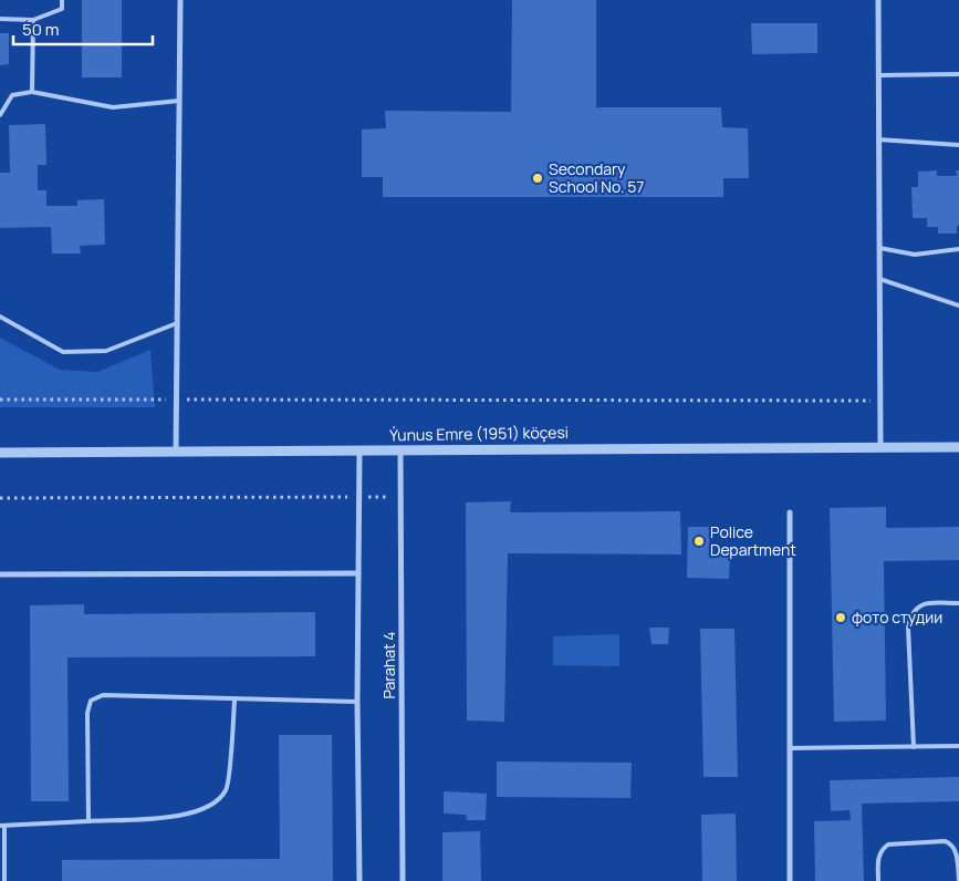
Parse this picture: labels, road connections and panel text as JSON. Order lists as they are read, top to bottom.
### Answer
{
  "streets": {
    "street": ["Ýunus Emre (1951) köçesi", "Parahat 4"]
  },
  "crossings": [
    ["Ýunus Emre (1951) köçesi", "Parahat 4"]
  ],
  "places": ["Secondary School No. 57", "Police Department", "фото студии"],
  "scale_bar": "50 m"
}
